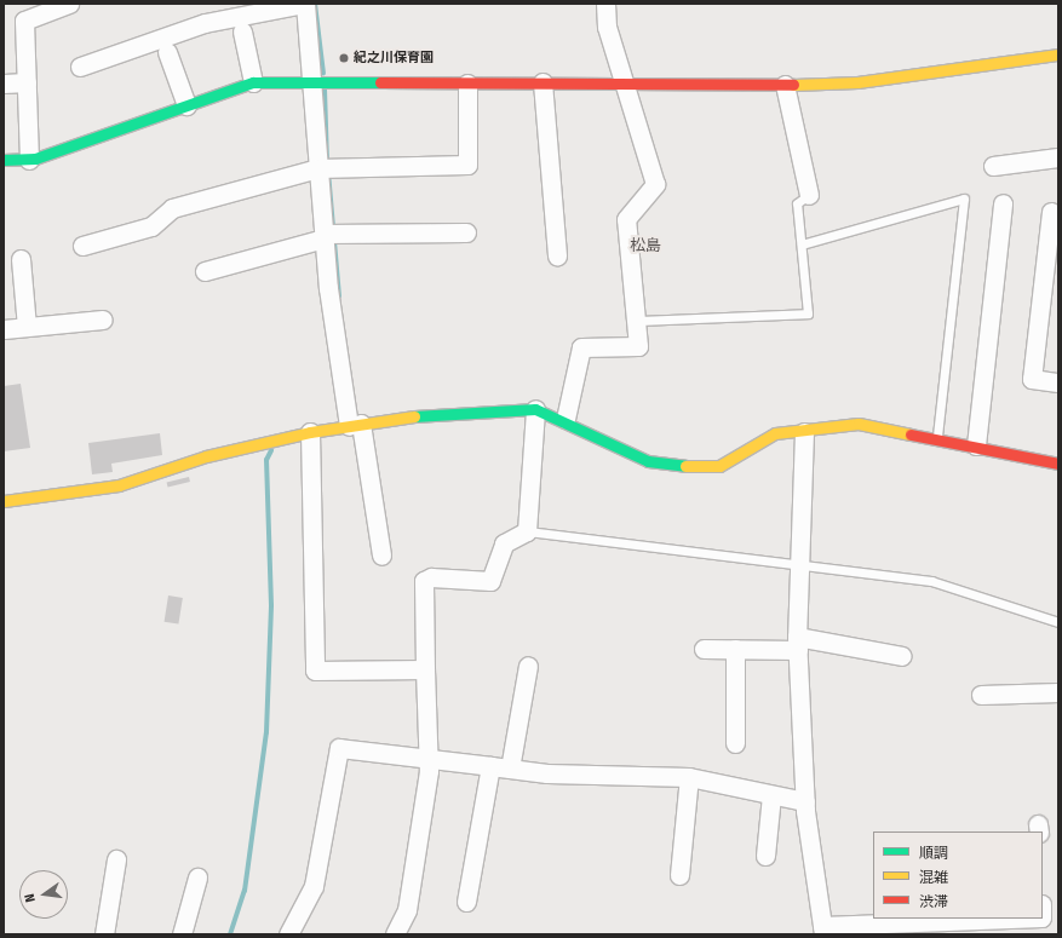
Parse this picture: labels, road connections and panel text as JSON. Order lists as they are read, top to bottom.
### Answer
{
  "districts": ["松島"],
  "places": ["紀之川保育園"],
  "legend": ["順調", "混雑", "渋滞"],
  "north": "left"
}
